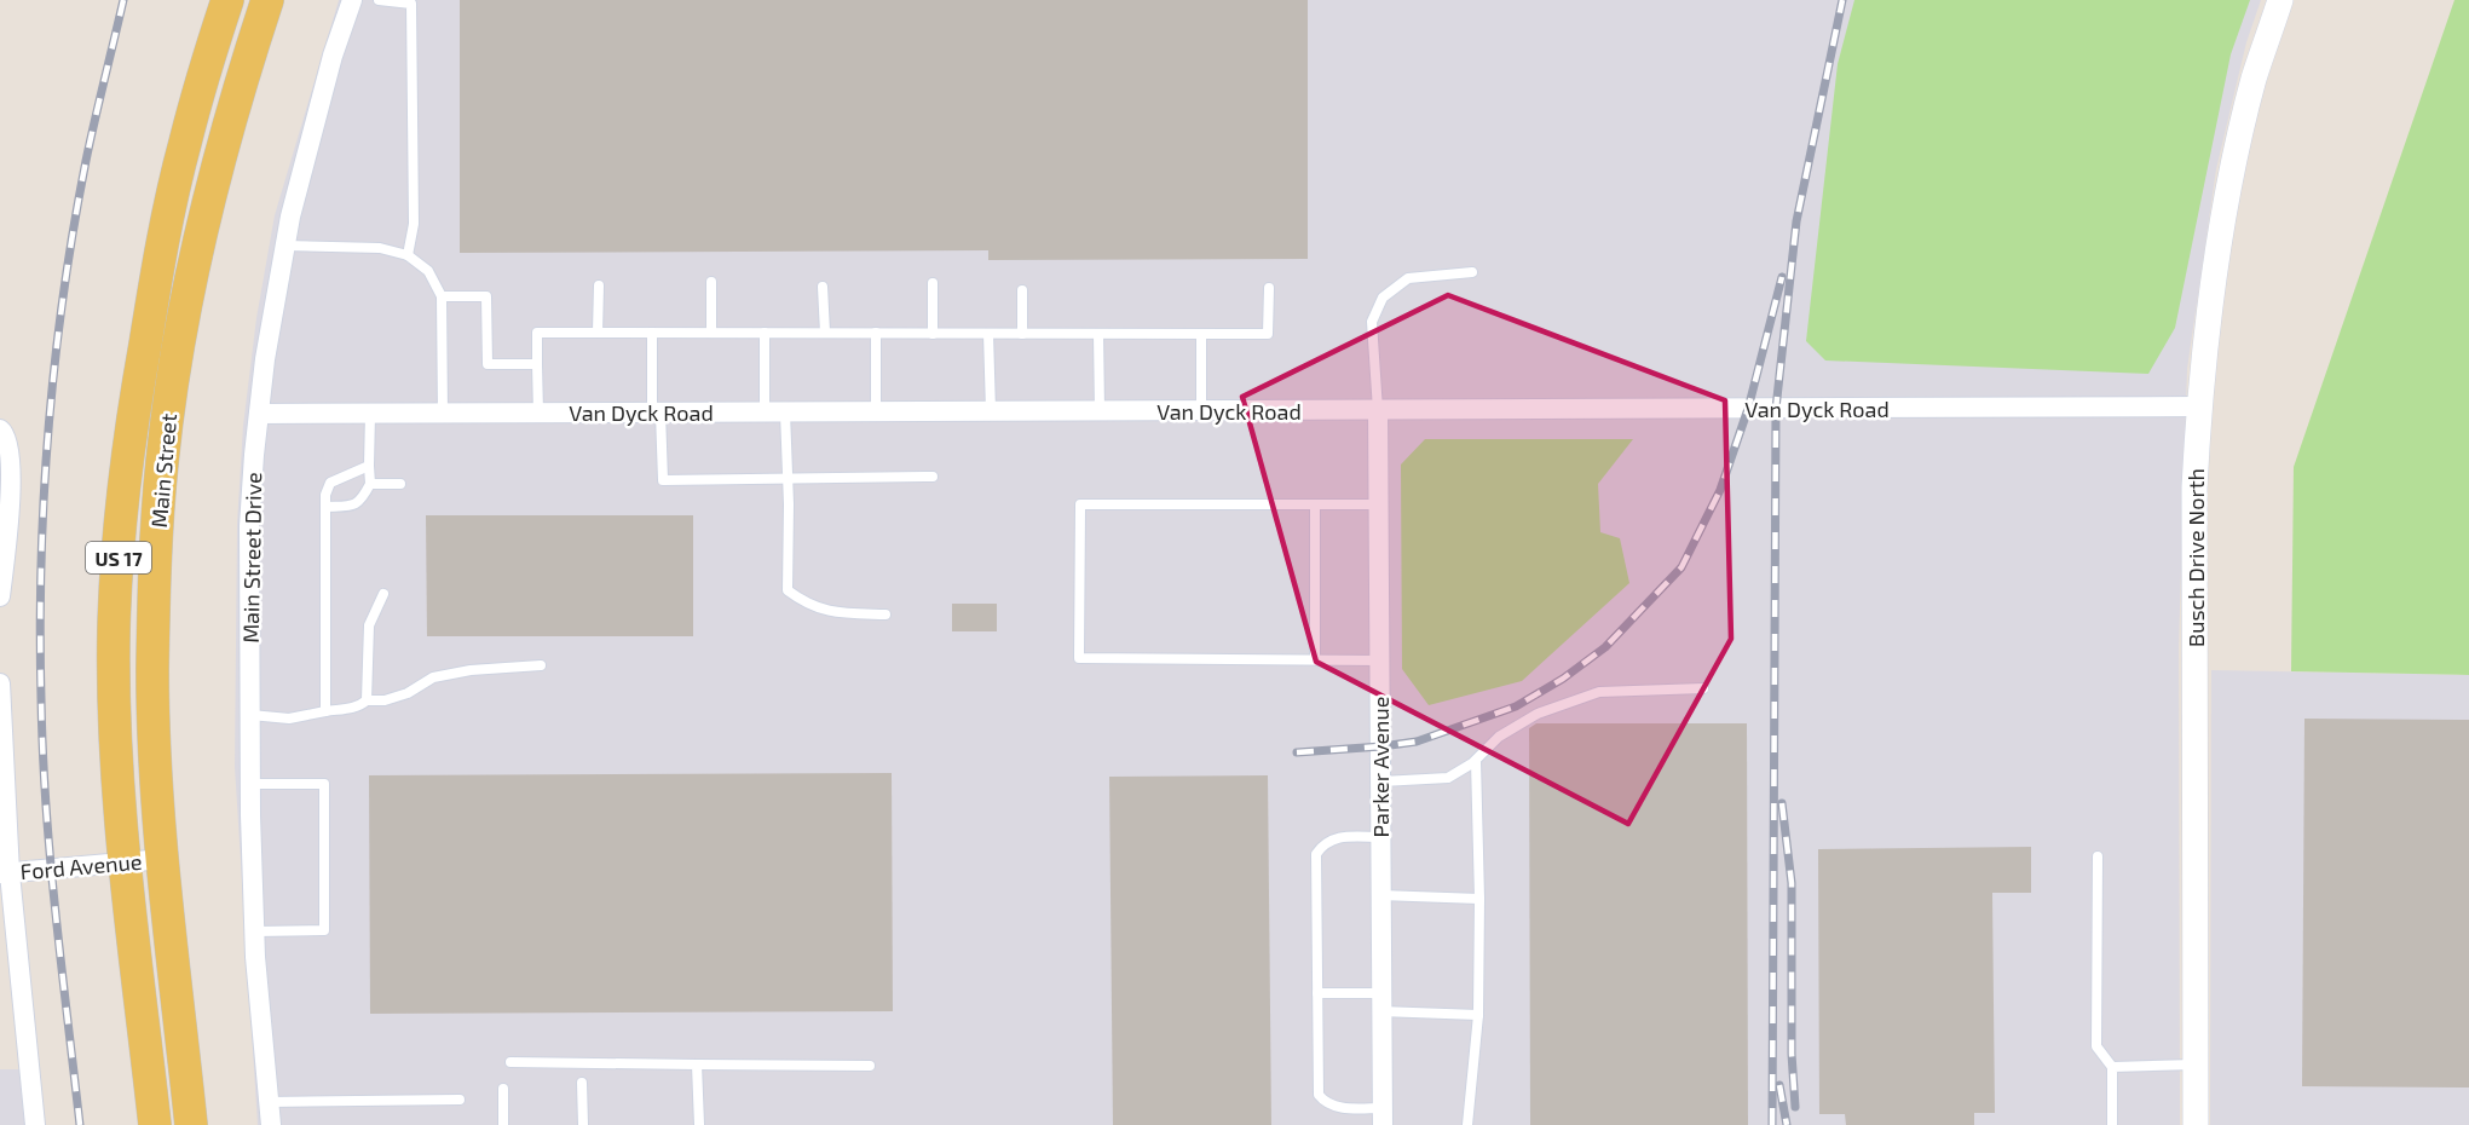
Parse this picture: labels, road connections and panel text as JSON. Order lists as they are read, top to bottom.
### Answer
{
  "streets": {
    "main road": ["Main Street", "US 17"],
    "street": [
      "Van Dyck Road",
      "Main Street Drive",
      "Busch Drive North",
      "Parker Avenue",
      "Ford Avenue"
    ]
  },
  "crossings": [
    ["Van Dyck Road", "Main Street Drive"],
    ["Van Dyck Road", "Busch Drive North"],
    ["Van Dyck Road", "Parker Avenue"],
    ["Main Street", "Ford Avenue"]
  ]
}
